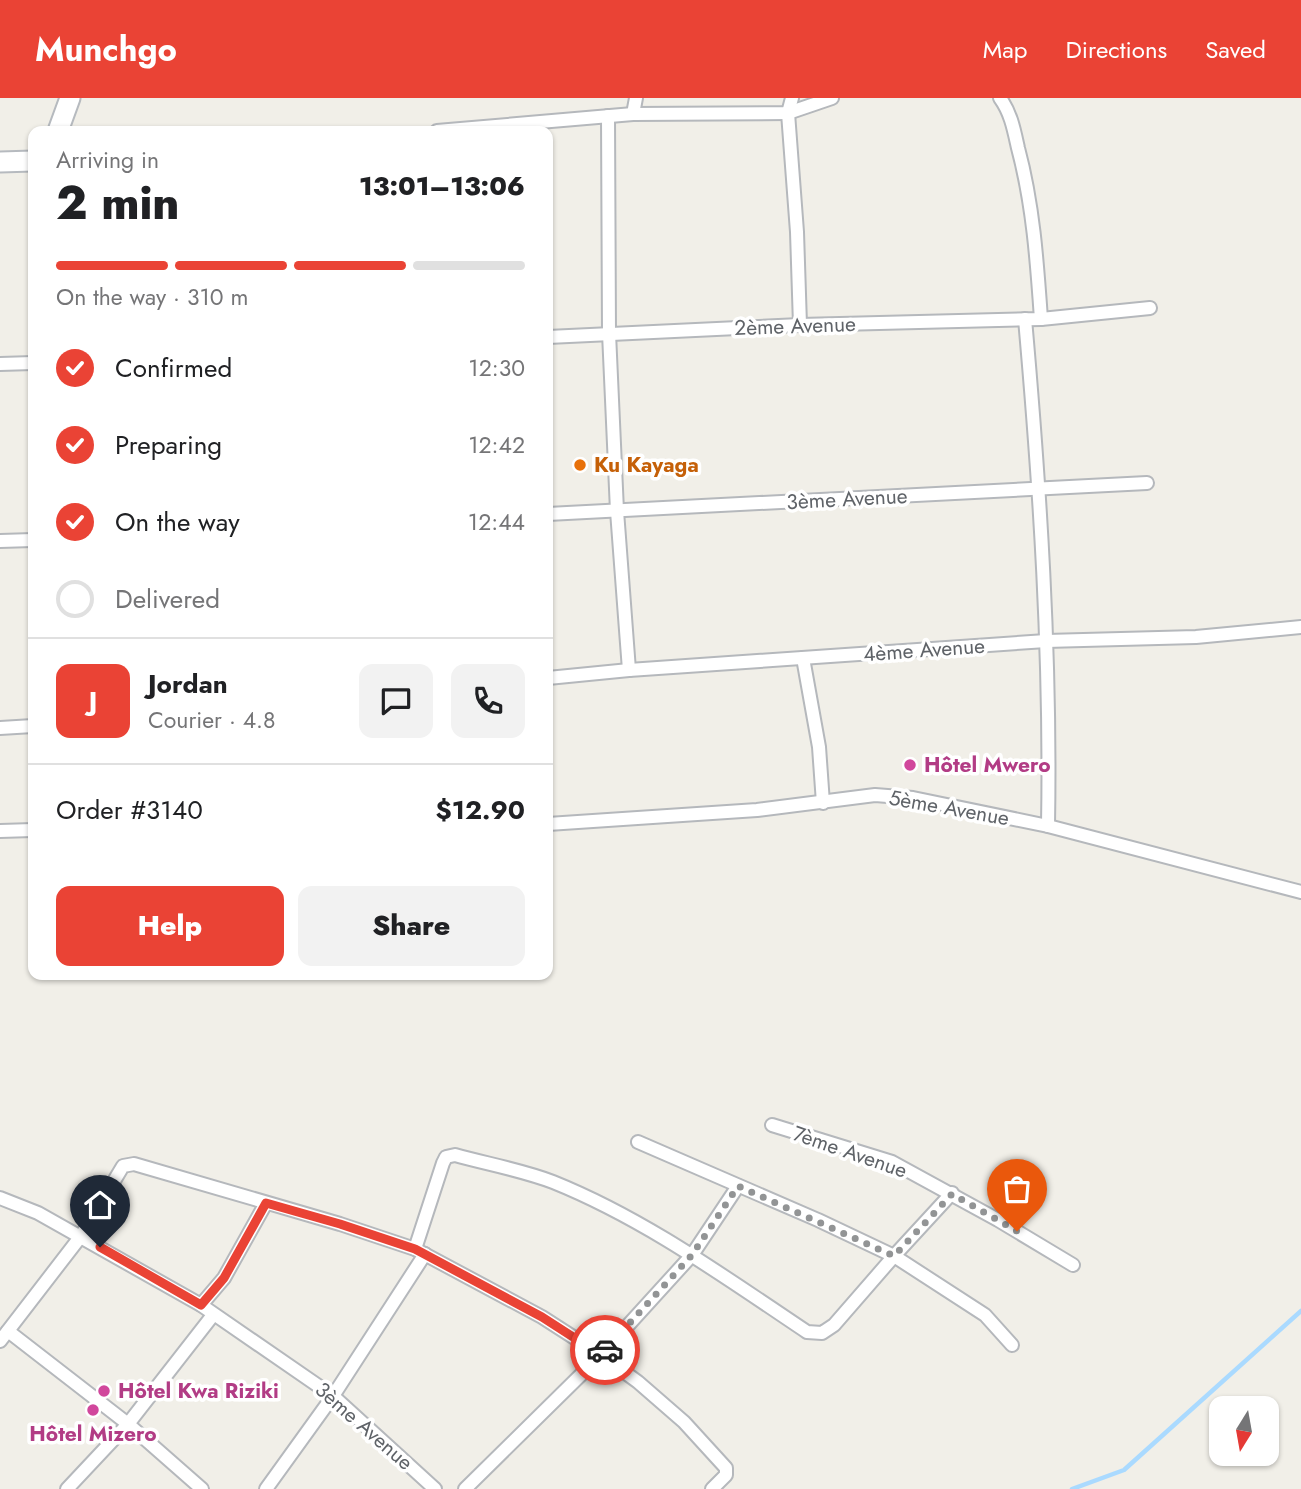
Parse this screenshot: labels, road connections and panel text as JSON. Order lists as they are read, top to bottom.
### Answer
{
  "streets": {
    "street": [
      "2ème Avenue",
      "3ème Avenue",
      "4ème Avenue",
      "5ème Avenue",
      "7ème Avenue"
    ]
  },
  "places": [
    "Ku Kayaga",
    "Hôtel Mwero",
    "Hôtel Kwa Riziki",
    "Hôtel Mizero"
  ],
  "north": "bottom",
  "page": {
    "header": "Munchgo",
    "nav": ["Map", "Directions", "Saved"],
    "heading": ["2 min", "Arriving in", "13:01–13:06"],
    "panel": [
      "Jordan",
      "Courier · 4.8",
      "Order #3140",
      "$12.90"
    ],
    "bar": "On the way · 310 m",
    "list": [
      ["Confirmed", "12:30"],
      ["Preparing", "12:42"],
      ["On the way", "12:44"],
      "Delivered"
    ],
    "round": "J",
    "buttons": ["Help", "Share"]
  }
}
